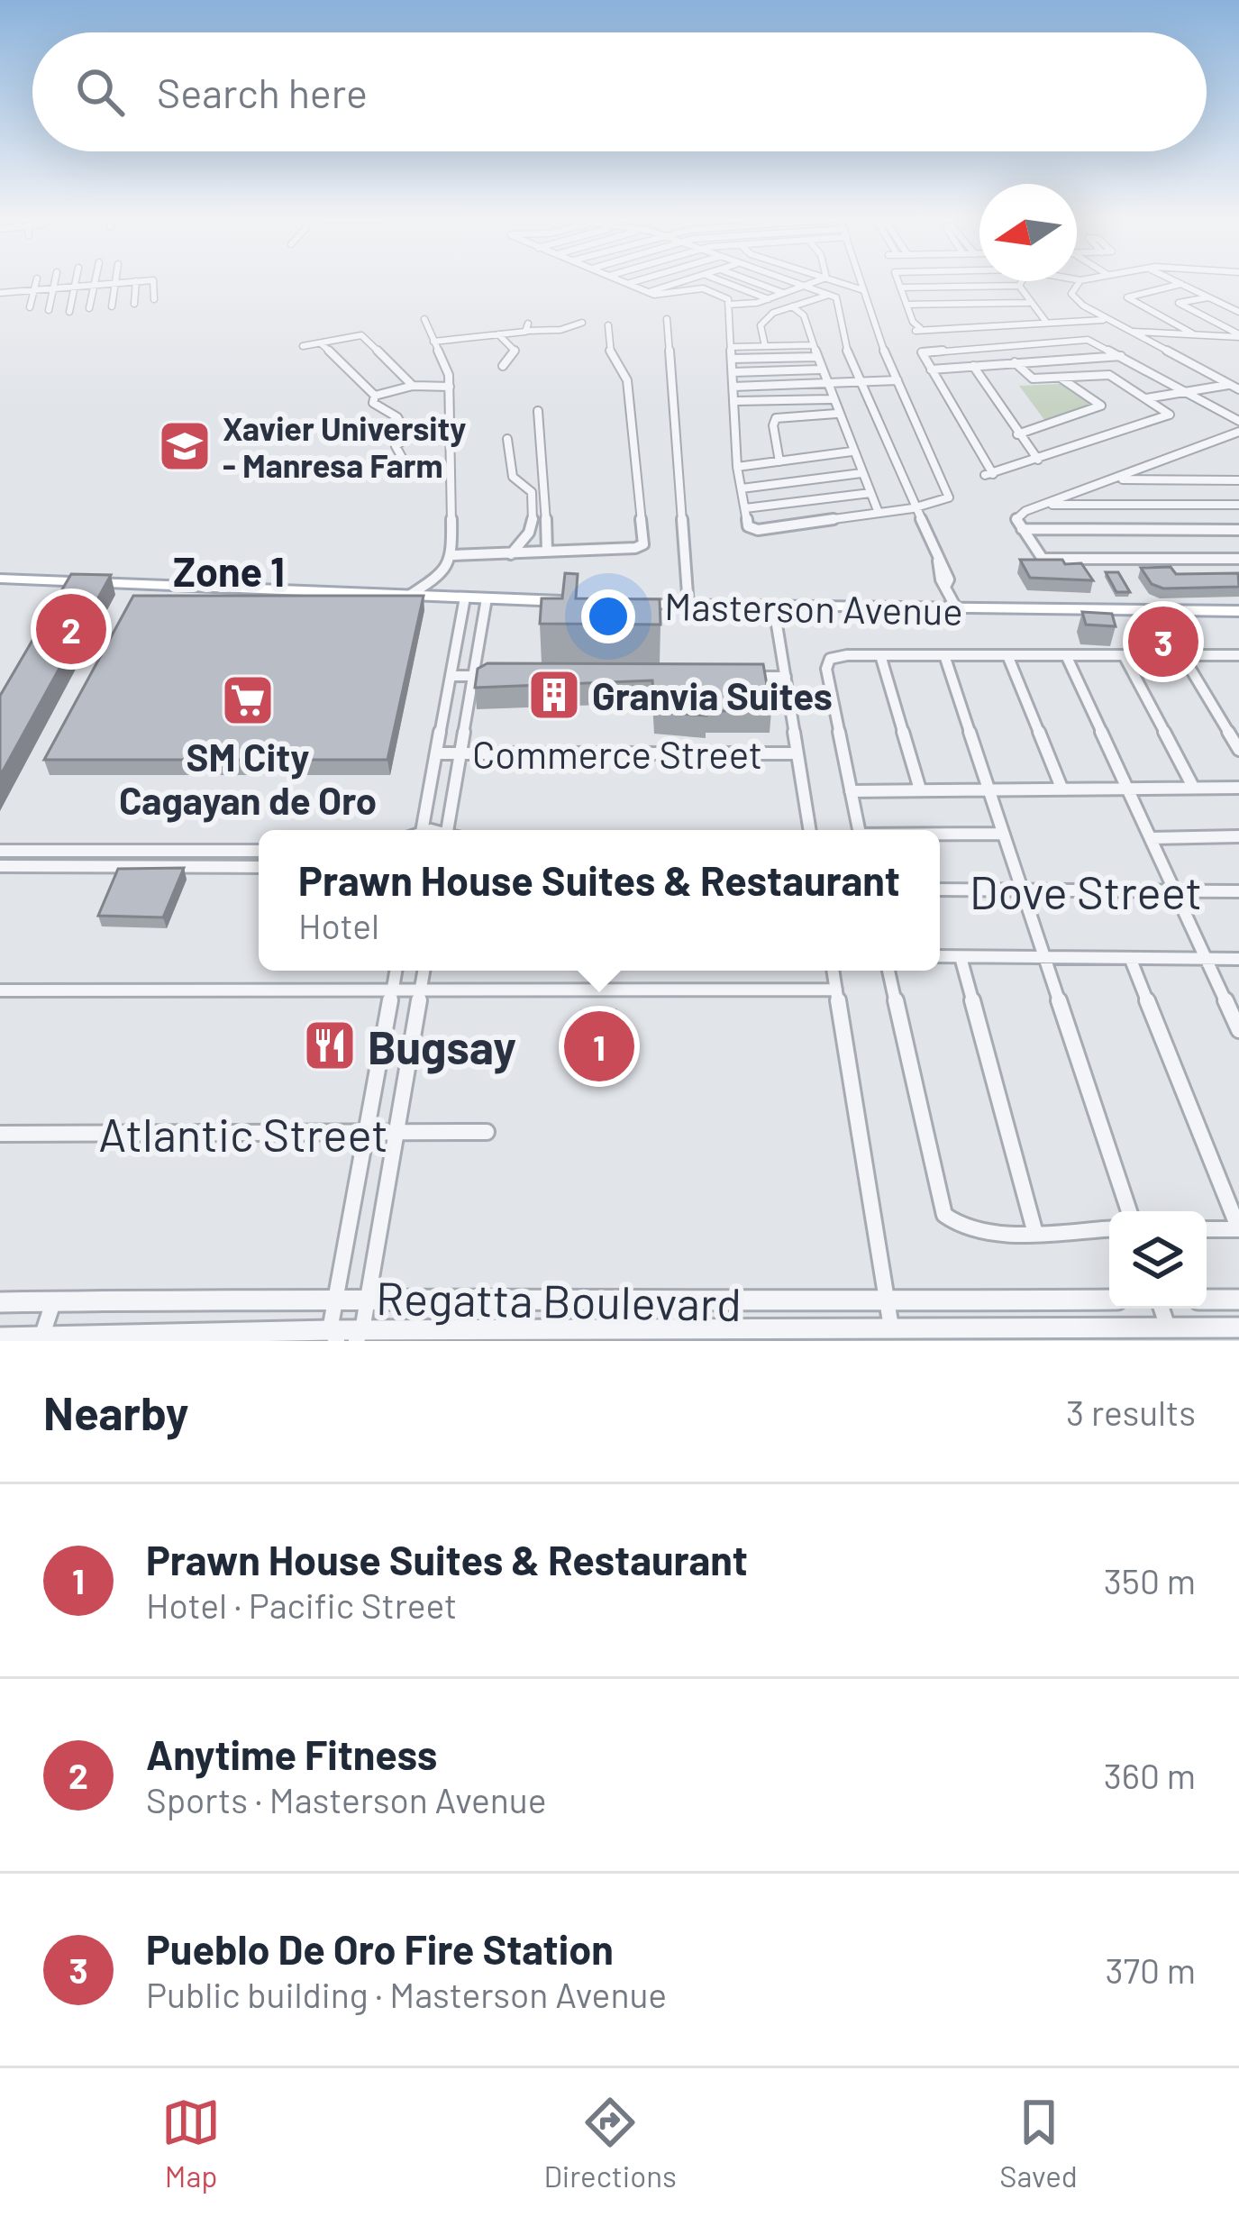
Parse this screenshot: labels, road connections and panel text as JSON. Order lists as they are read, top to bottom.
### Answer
{
  "streets": {
    "main road": ["Masterson Avenue"],
    "street": [
      "Commerce Street",
      "Dove Street",
      "Atlantic Street",
      "Regatta Boulevard"
    ]
  },
  "districts": ["Zone 1"],
  "places": {
    "school or university": ["Xavier University - Manresa Farm"],
    "building": ["Granvia Suites"],
    "supermarket": ["SM City Cagayan de Oro"],
    "restaurant": ["Bugsay"]
  },
  "north": "left",
  "page": {
    "search": "Search here",
    "pins": ["2", "3", "1"],
    "popup": ["Prawn House Suites & Restaurant", "Hotel"],
    "heading": ["Nearby", "3 results"],
    "list": [
      {
        "mark": "1",
        "name": "Prawn House Suites & Restaurant",
        "note": "Hotel · Pacific Street",
        "value": "350 m"
      },
      {
        "mark": "2",
        "name": "Anytime Fitness",
        "note": "Sports · Masterson Avenue",
        "value": "360 m"
      },
      {
        "mark": "3",
        "name": "Pueblo De Oro Fire Station",
        "note": "Public building · Masterson Avenue",
        "value": "370 m"
      }
    ],
    "nav": ["Map", "Directions", "Saved"]
  }
}
